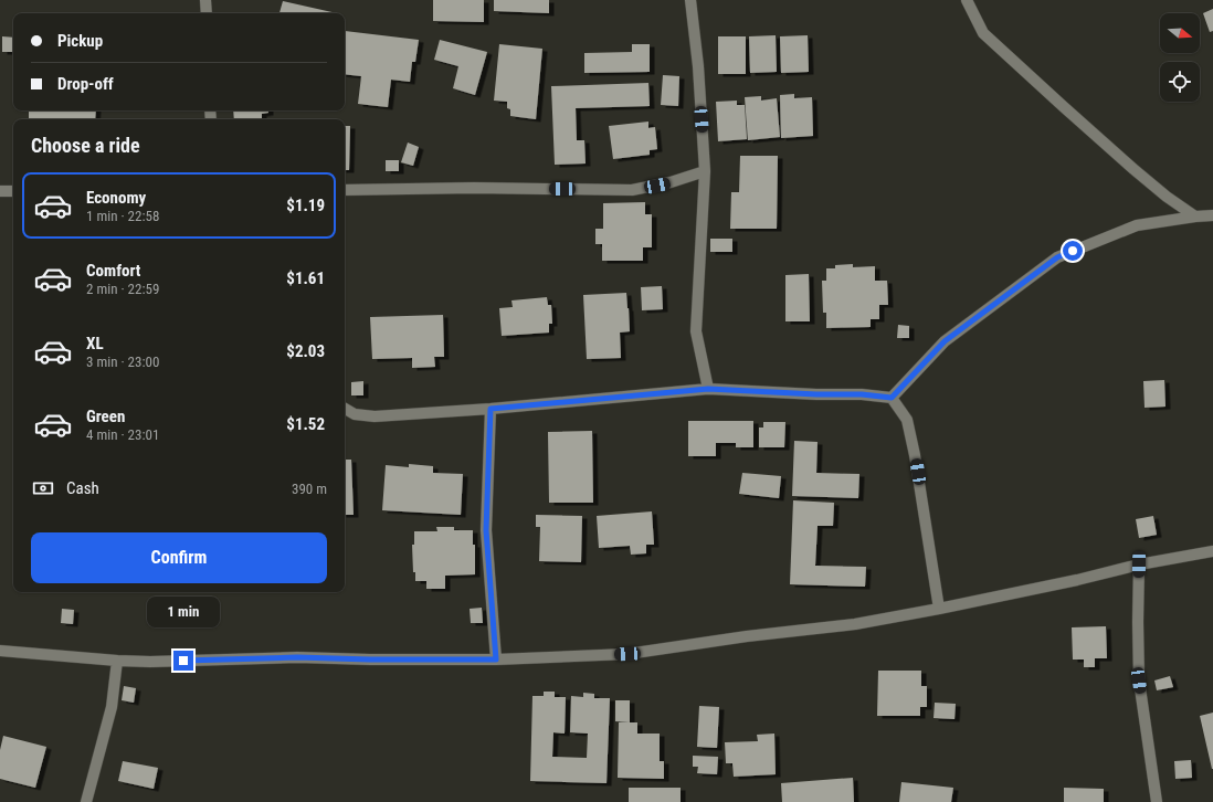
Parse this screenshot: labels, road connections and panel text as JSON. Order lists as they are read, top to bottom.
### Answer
{
  "north": "right",
  "page": {
    "banner": ["Pickup", "Drop-off"],
    "heading": "Choose a ride",
    "list": [
      {
        "name": "Economy",
        "note": "1 min · 22:58",
        "value": "$1.19"
      },
      {
        "name": "Comfort",
        "note": "2 min · 22:59",
        "value": "$1.61"
      },
      {
        "name": "XL",
        "note": "3 min · 23:00",
        "value": "$2.03"
      },
      {
        "name": "Green",
        "note": "4 min · 23:01",
        "value": "$1.52"
      }
    ],
    "pay": ["Cash", "390 m"],
    "buttons": "Confirm",
    "bubble": "1 min"
  }
}
